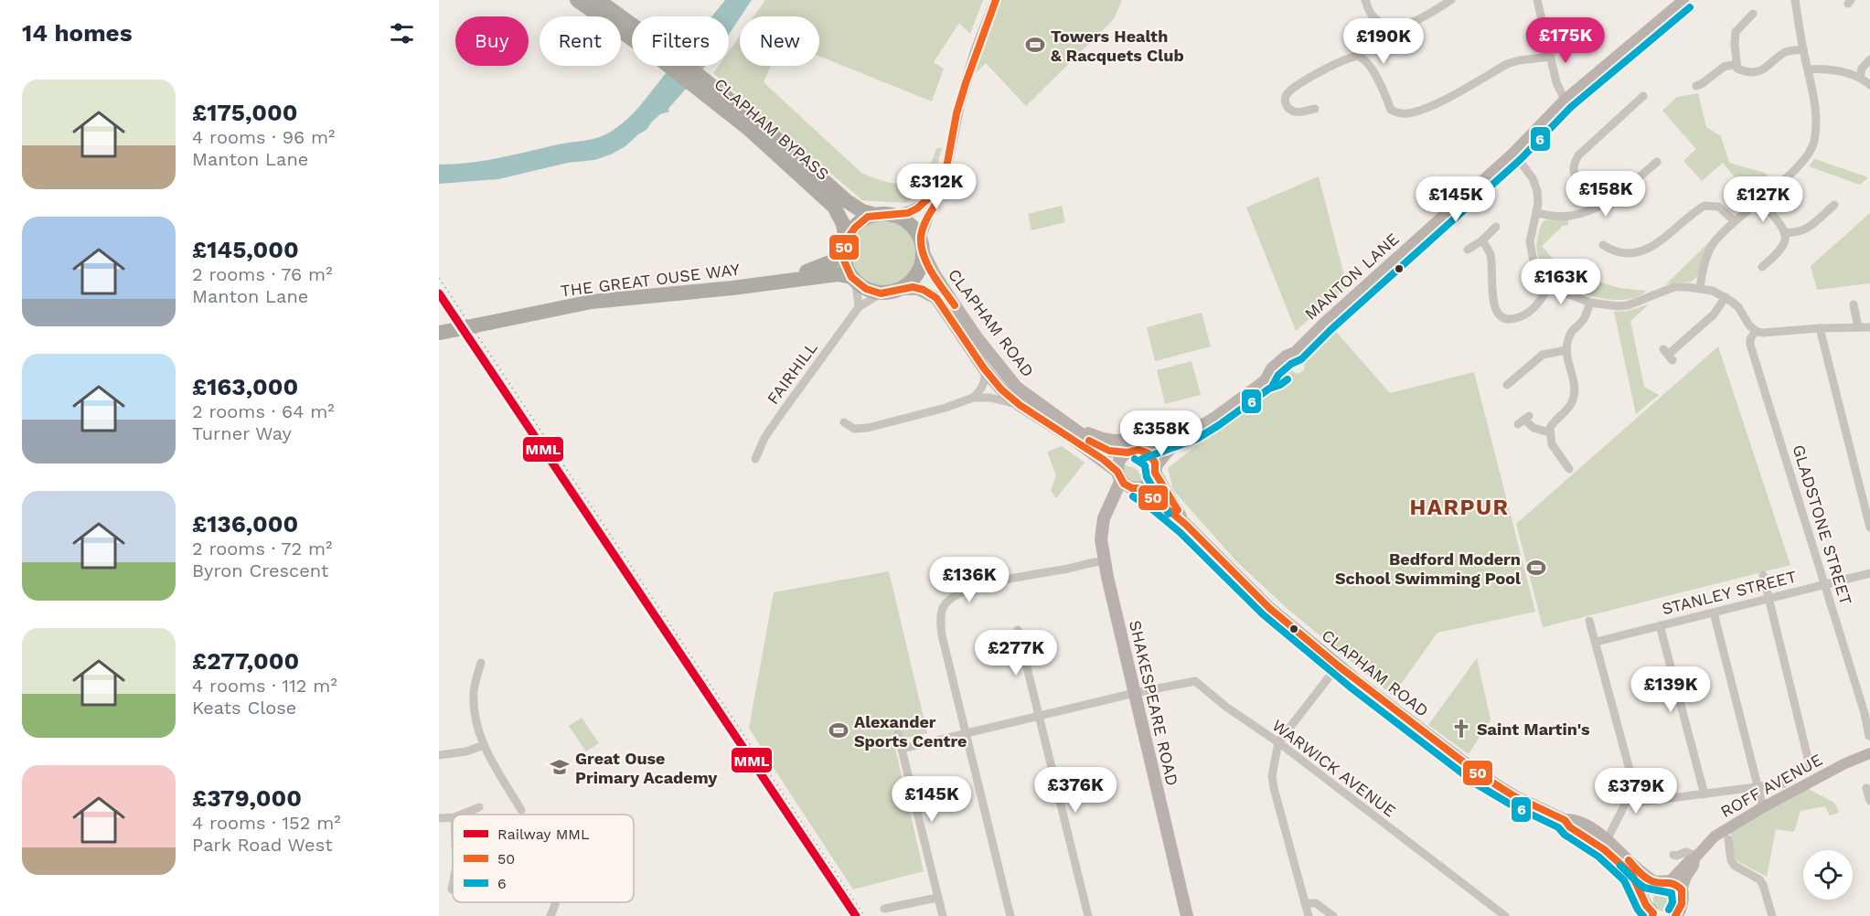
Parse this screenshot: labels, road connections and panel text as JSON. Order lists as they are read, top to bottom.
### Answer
{
  "streets": {
    "highway": ["CLAPHAM BYPASS", "THE GREAT OUSE WAY"],
    "main road": ["CLAPHAM ROAD", "SHAKESPEARE ROAD"],
    "street": [
      "MANTON LANE",
      "FAIRHILL",
      "GLADSTONE STREET",
      "STANLEY STREET",
      "WARWICK AVENUE",
      "ROFF AVENUE"
    ]
  },
  "crossings": [
    ["CLAPHAM BYPASS", "THE GREAT OUSE WAY"],
    ["CLAPHAM BYPASS", "CLAPHAM ROAD"],
    ["CLAPHAM BYPASS", "FAIRHILL"],
    ["MANTON LANE", "CLAPHAM ROAD"],
    ["MANTON LANE", "SHAKESPEARE ROAD"],
    ["THE GREAT OUSE WAY", "CLAPHAM ROAD"],
    ["THE GREAT OUSE WAY", "FAIRHILL"],
    ["CLAPHAM ROAD", "FAIRHILL"],
    ["CLAPHAM ROAD", "SHAKESPEARE ROAD"],
    ["GLADSTONE STREET", "STANLEY STREET"],
    ["SHAKESPEARE ROAD", "WARWICK AVENUE"]
  ],
  "districts": ["HARPUR"],
  "places": {
    "sports": ["Towers Health & Racquets Club", "Bedford Modern School Swimming Pool", "Alexander Sports Centre"],
    "church": ["Saint Martin's"],
    "school or university": ["Great Ouse Primary Academy"]
  },
  "lines": ["transit line 50", "transit line 6", "rail line MML"],
  "legend": ["Railway MML", "50", "6"],
  "page": {
    "heading": "14 homes",
    "chip": [
      "Buy",
      "Rent",
      "Filters",
      "New"
    ],
    "price": [
      "£175K",
      "£190K",
      "£312K",
      "£158K",
      "£145K",
      "£127K",
      "£163K",
      "£358K",
      "£136K",
      "£277K",
      "£139K",
      "£376K",
      "£379K",
      "£145K"
    ],
    "list": [
      {
        "name": "£175,000",
        "note": "4 rooms · 96 m² · Manton Lane"
      },
      {
        "name": "£145,000",
        "note": "2 rooms · 76 m² · Manton Lane"
      },
      {
        "name": "£163,000",
        "note": "2 rooms · 64 m² · Turner Way"
      },
      {
        "name": "£136,000",
        "note": "2 rooms · 72 m² · Byron Crescent"
      },
      {
        "name": "£277,000",
        "note": "4 rooms · 112 m² · Keats Close"
      },
      {
        "name": "£379,000",
        "note": "4 rooms · 152 m² · Park Road West"
      }
    ]
  }
}
